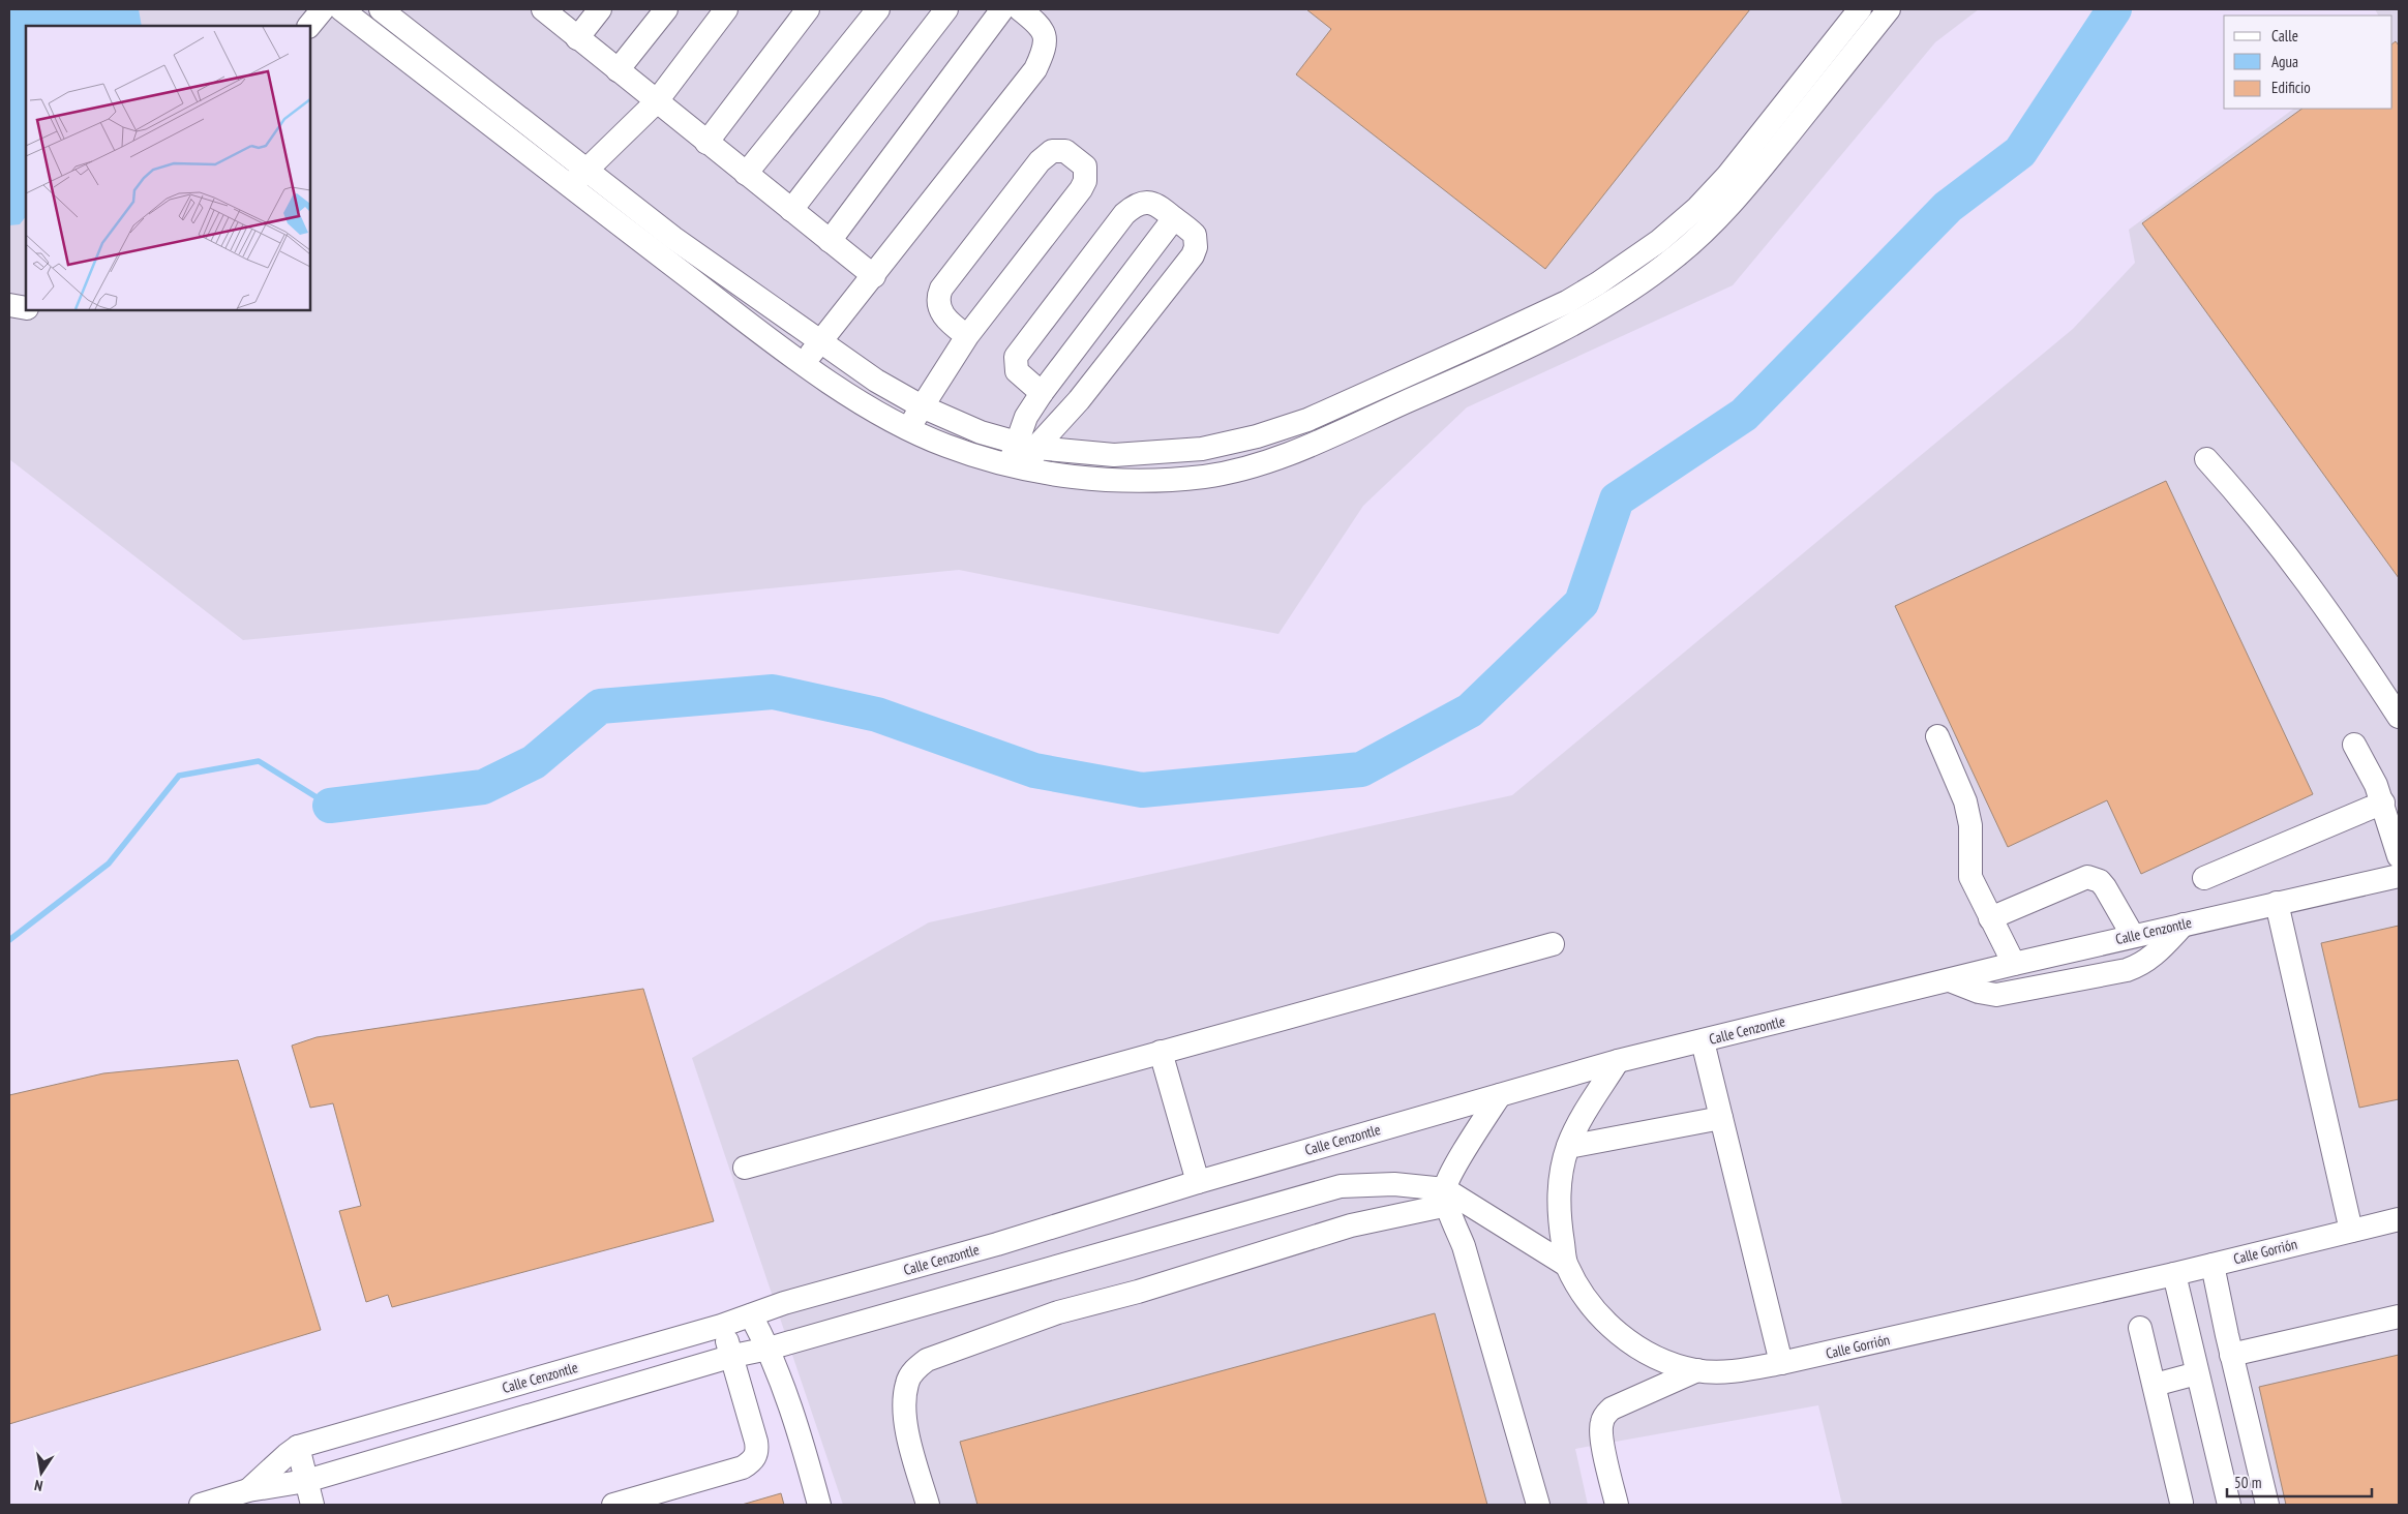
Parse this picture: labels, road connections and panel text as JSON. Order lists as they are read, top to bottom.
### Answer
{
  "streets": {
    "street": ["Calle Cenzontle", "Calle Gorrión"]
  },
  "crossings": [
    ["Calle Cenzontle", "Calle Gorrión"]
  ],
  "legend": ["Calle", "Agua", "Edificio"],
  "scale_bar": "50 m",
  "north": "bottom"
}
